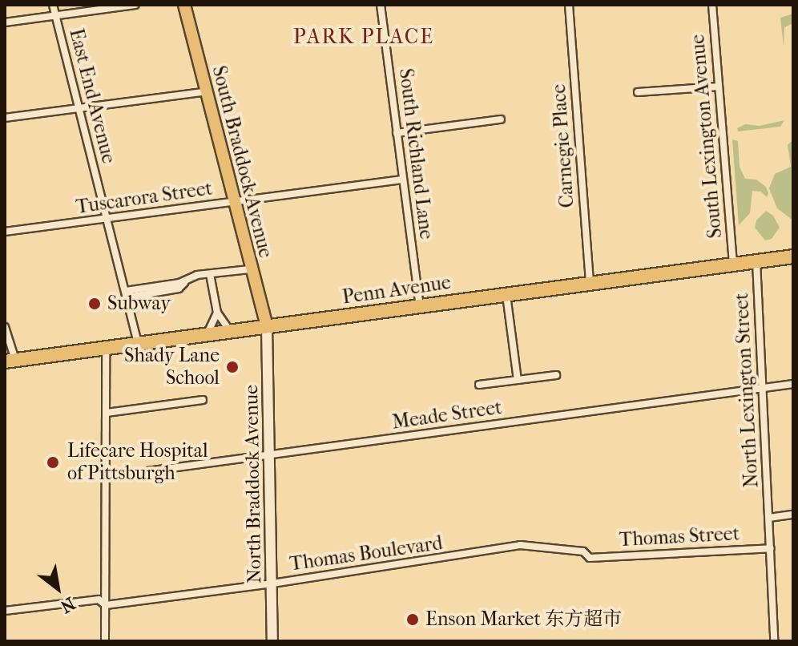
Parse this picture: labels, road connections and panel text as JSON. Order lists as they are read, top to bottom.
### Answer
{
  "streets": {
    "highway": ["Penn Avenue"],
    "main road": ["South Braddock Avenue", "North Braddock Avenue"],
    "street": [
      "East End Avenue",
      "South Lexington Avenue",
      "Carnegie Place",
      "South Richland Lane",
      "Tuscarora Street",
      "North Lexington Street",
      "Meade Street",
      "Thomas Street",
      "Thomas Boulevard"
    ]
  },
  "crossings": [
    ["East End Avenue", "Tuscarora Street"],
    ["East End Avenue", "Penn Avenue"],
    ["South Lexington Avenue", "Penn Avenue"],
    ["Carnegie Place", "Penn Avenue"],
    ["South Richland Lane", "Tuscarora Street"],
    ["South Richland Lane", "Penn Avenue"],
    ["South Braddock Avenue", "Tuscarora Street"],
    ["South Braddock Avenue", "Penn Avenue"],
    ["South Braddock Avenue", "North Braddock Avenue"],
    ["Penn Avenue", "North Lexington Street"],
    ["Penn Avenue", "North Braddock Avenue"],
    ["North Lexington Street", "Meade Street"],
    ["North Lexington Street", "Thomas Street"],
    ["Meade Street", "North Braddock Avenue"],
    ["North Braddock Avenue", "Thomas Boulevard"],
    ["Thomas Street", "Thomas Boulevard"]
  ],
  "districts": ["PARK PLACE"],
  "places": [
    "Subway",
    "Shady Lane School",
    "Lifecare Hospital of Pittsburgh",
    "Enson Market 东方超市"
  ],
  "north": "bottom right"
}
